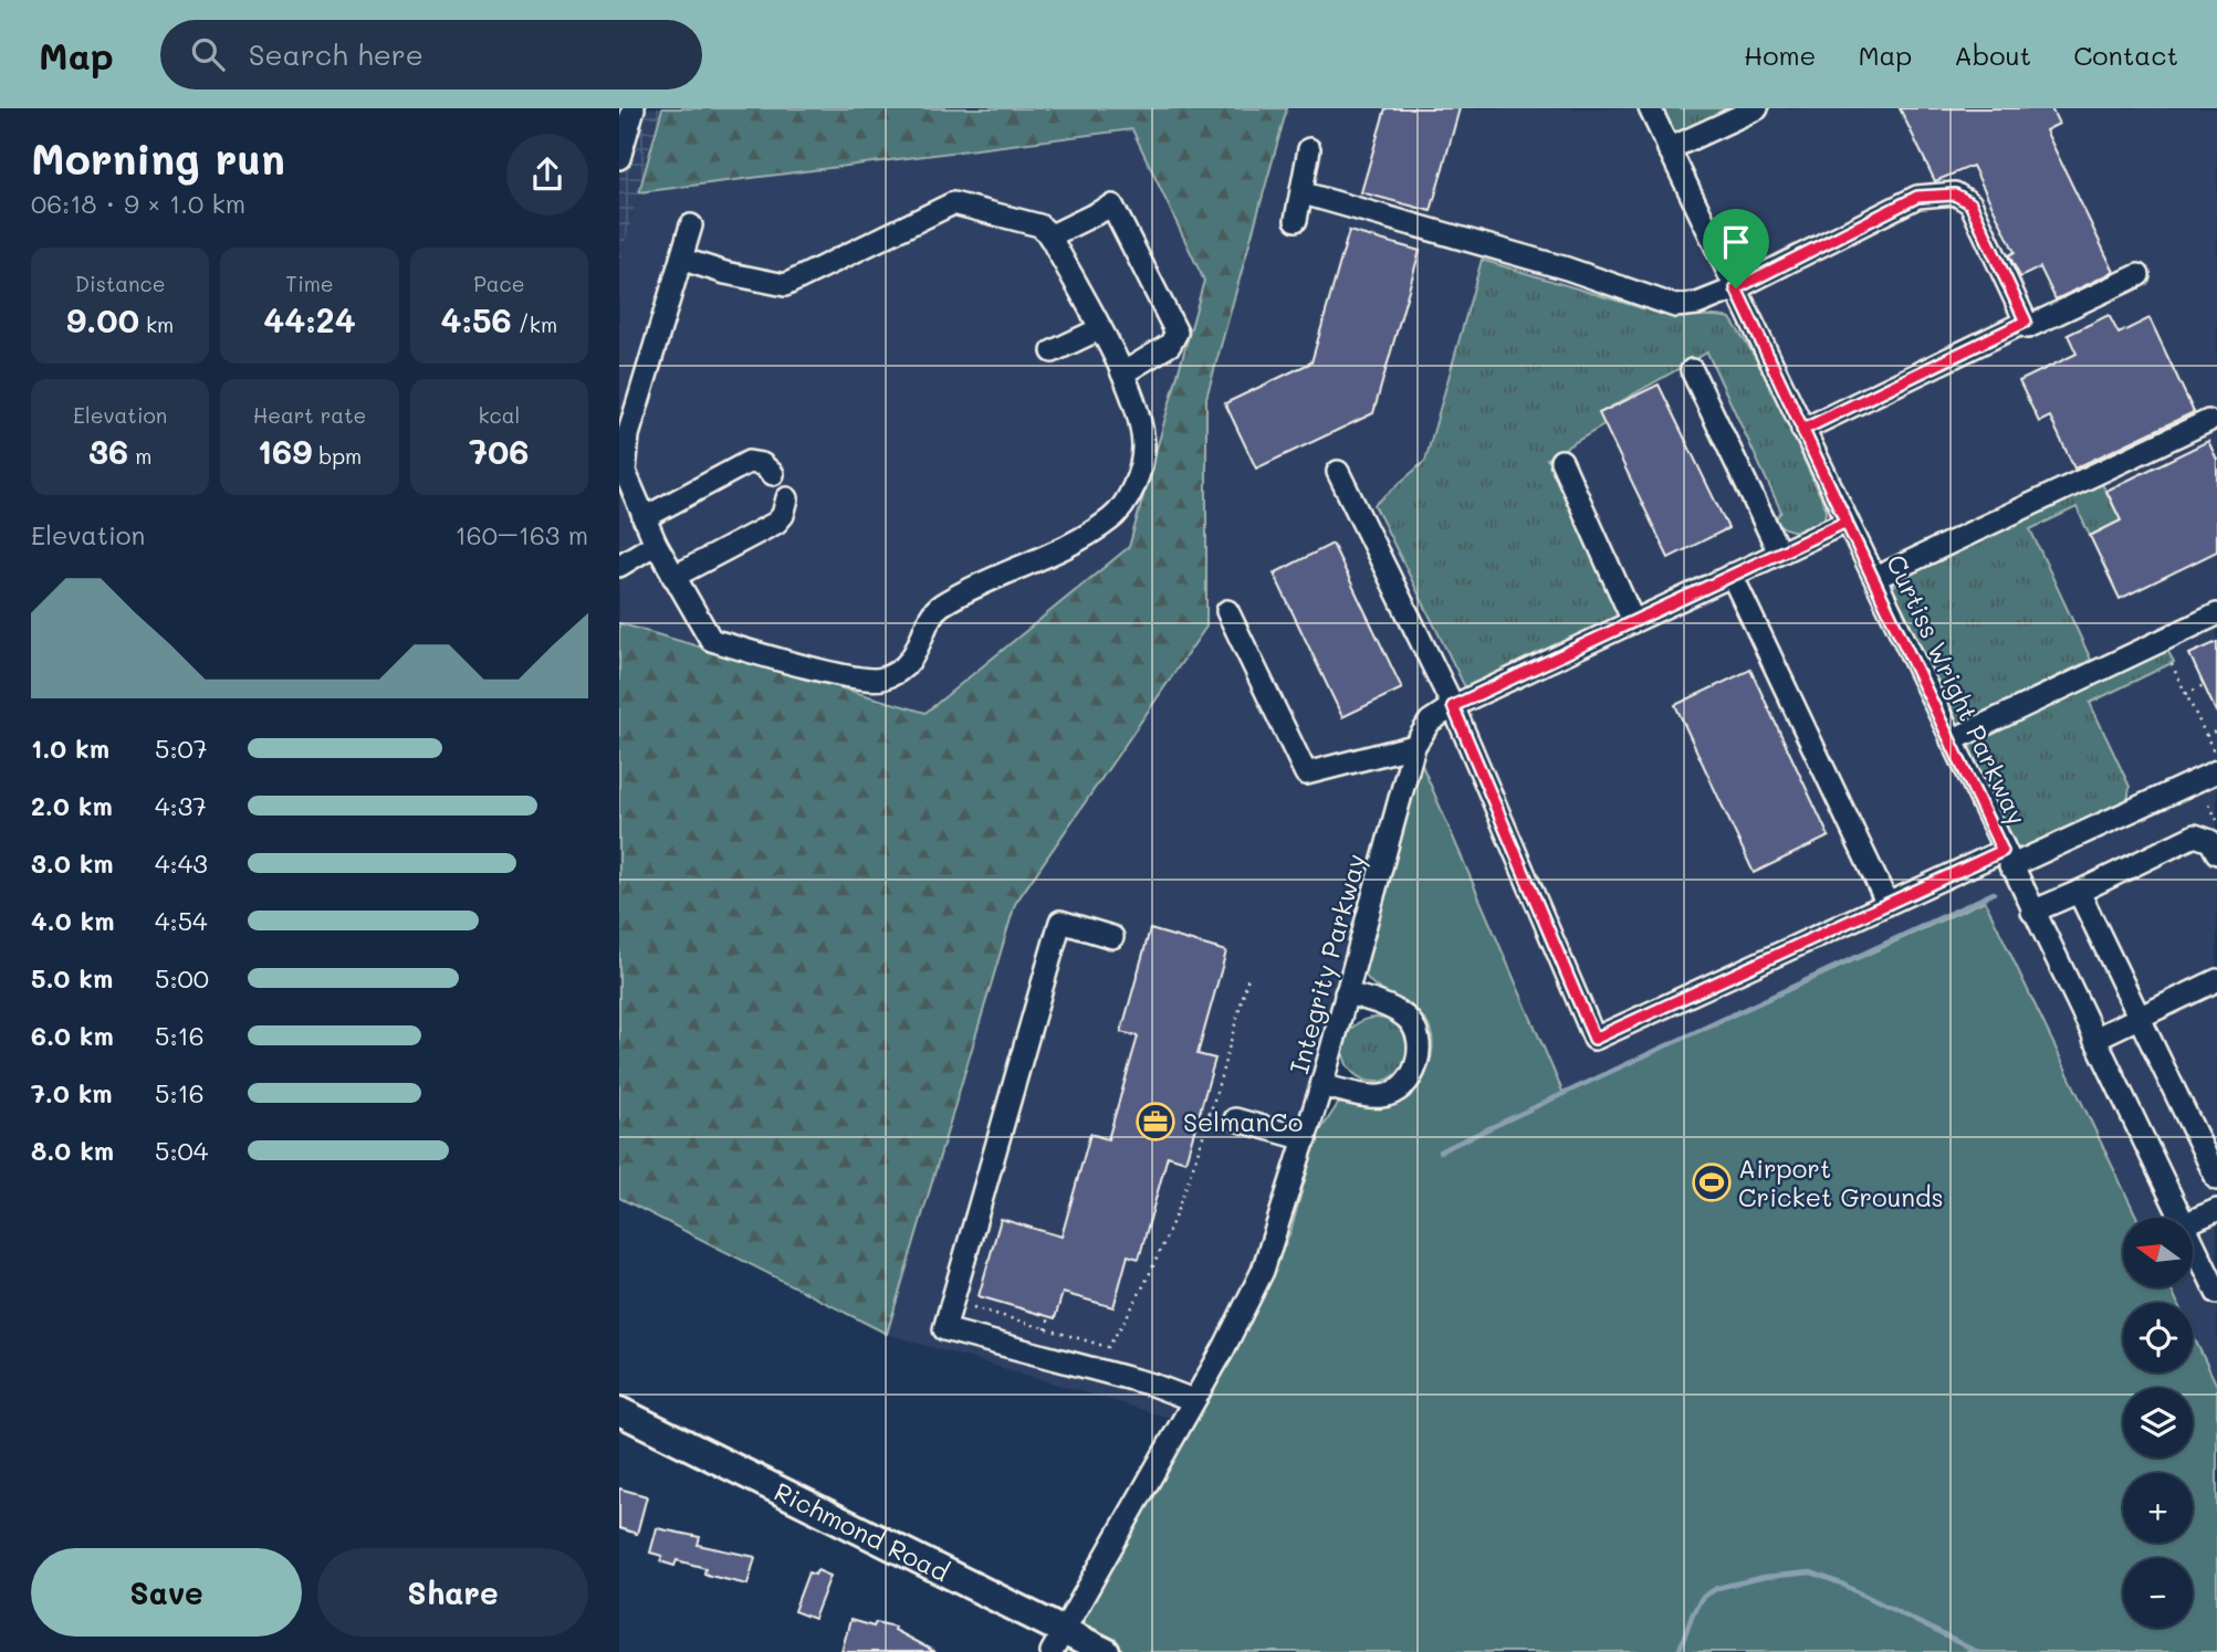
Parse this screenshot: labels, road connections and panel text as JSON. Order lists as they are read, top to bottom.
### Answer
{
  "streets": {
    "main road": ["Richmond Road"],
    "street": ["Curtiss Wright Parkway", "Integrity Parkway"]
  },
  "crossings": [
    ["Curtiss Wright Parkway", "Integrity Parkway"],
    ["Integrity Parkway", "Richmond Road"]
  ],
  "places": {
    "office": ["SelmanCo"],
    "sports": ["Airport Cricket Grounds"]
  },
  "north": "left",
  "page": {
    "header": "Map",
    "search": "Search here",
    "nav": [
      "Home",
      "Map",
      "About",
      "Contact"
    ],
    "heading": ["Morning run", "06:18 · 9 × 1.0 km"],
    "stats": [
      ["Distance", "9.00 km"],
      ["Time", "44:24"],
      ["Pace", "4:56 /km"],
      ["Elevation", "36 m"],
      ["Heart rate", "169 bpm"],
      ["kcal", "706"]
    ],
    "chart": ["Elevation", "160–163 m"],
    "list": [
      {
        "name": "1.0 km",
        "note": "5:07"
      },
      {
        "name": "2.0 km",
        "note": "4:37"
      },
      {
        "name": "3.0 km",
        "note": "4:43"
      },
      {
        "name": "4.0 km",
        "note": "4:54"
      },
      {
        "name": "5.0 km",
        "note": "5:00"
      },
      {
        "name": "6.0 km",
        "note": "5:16"
      },
      {
        "name": "7.0 km",
        "note": "5:16"
      },
      {
        "name": "8.0 km",
        "note": "5:04"
      }
    ],
    "map_buttons": ["+", "−"],
    "buttons": ["Save", "Share"]
  }
}
